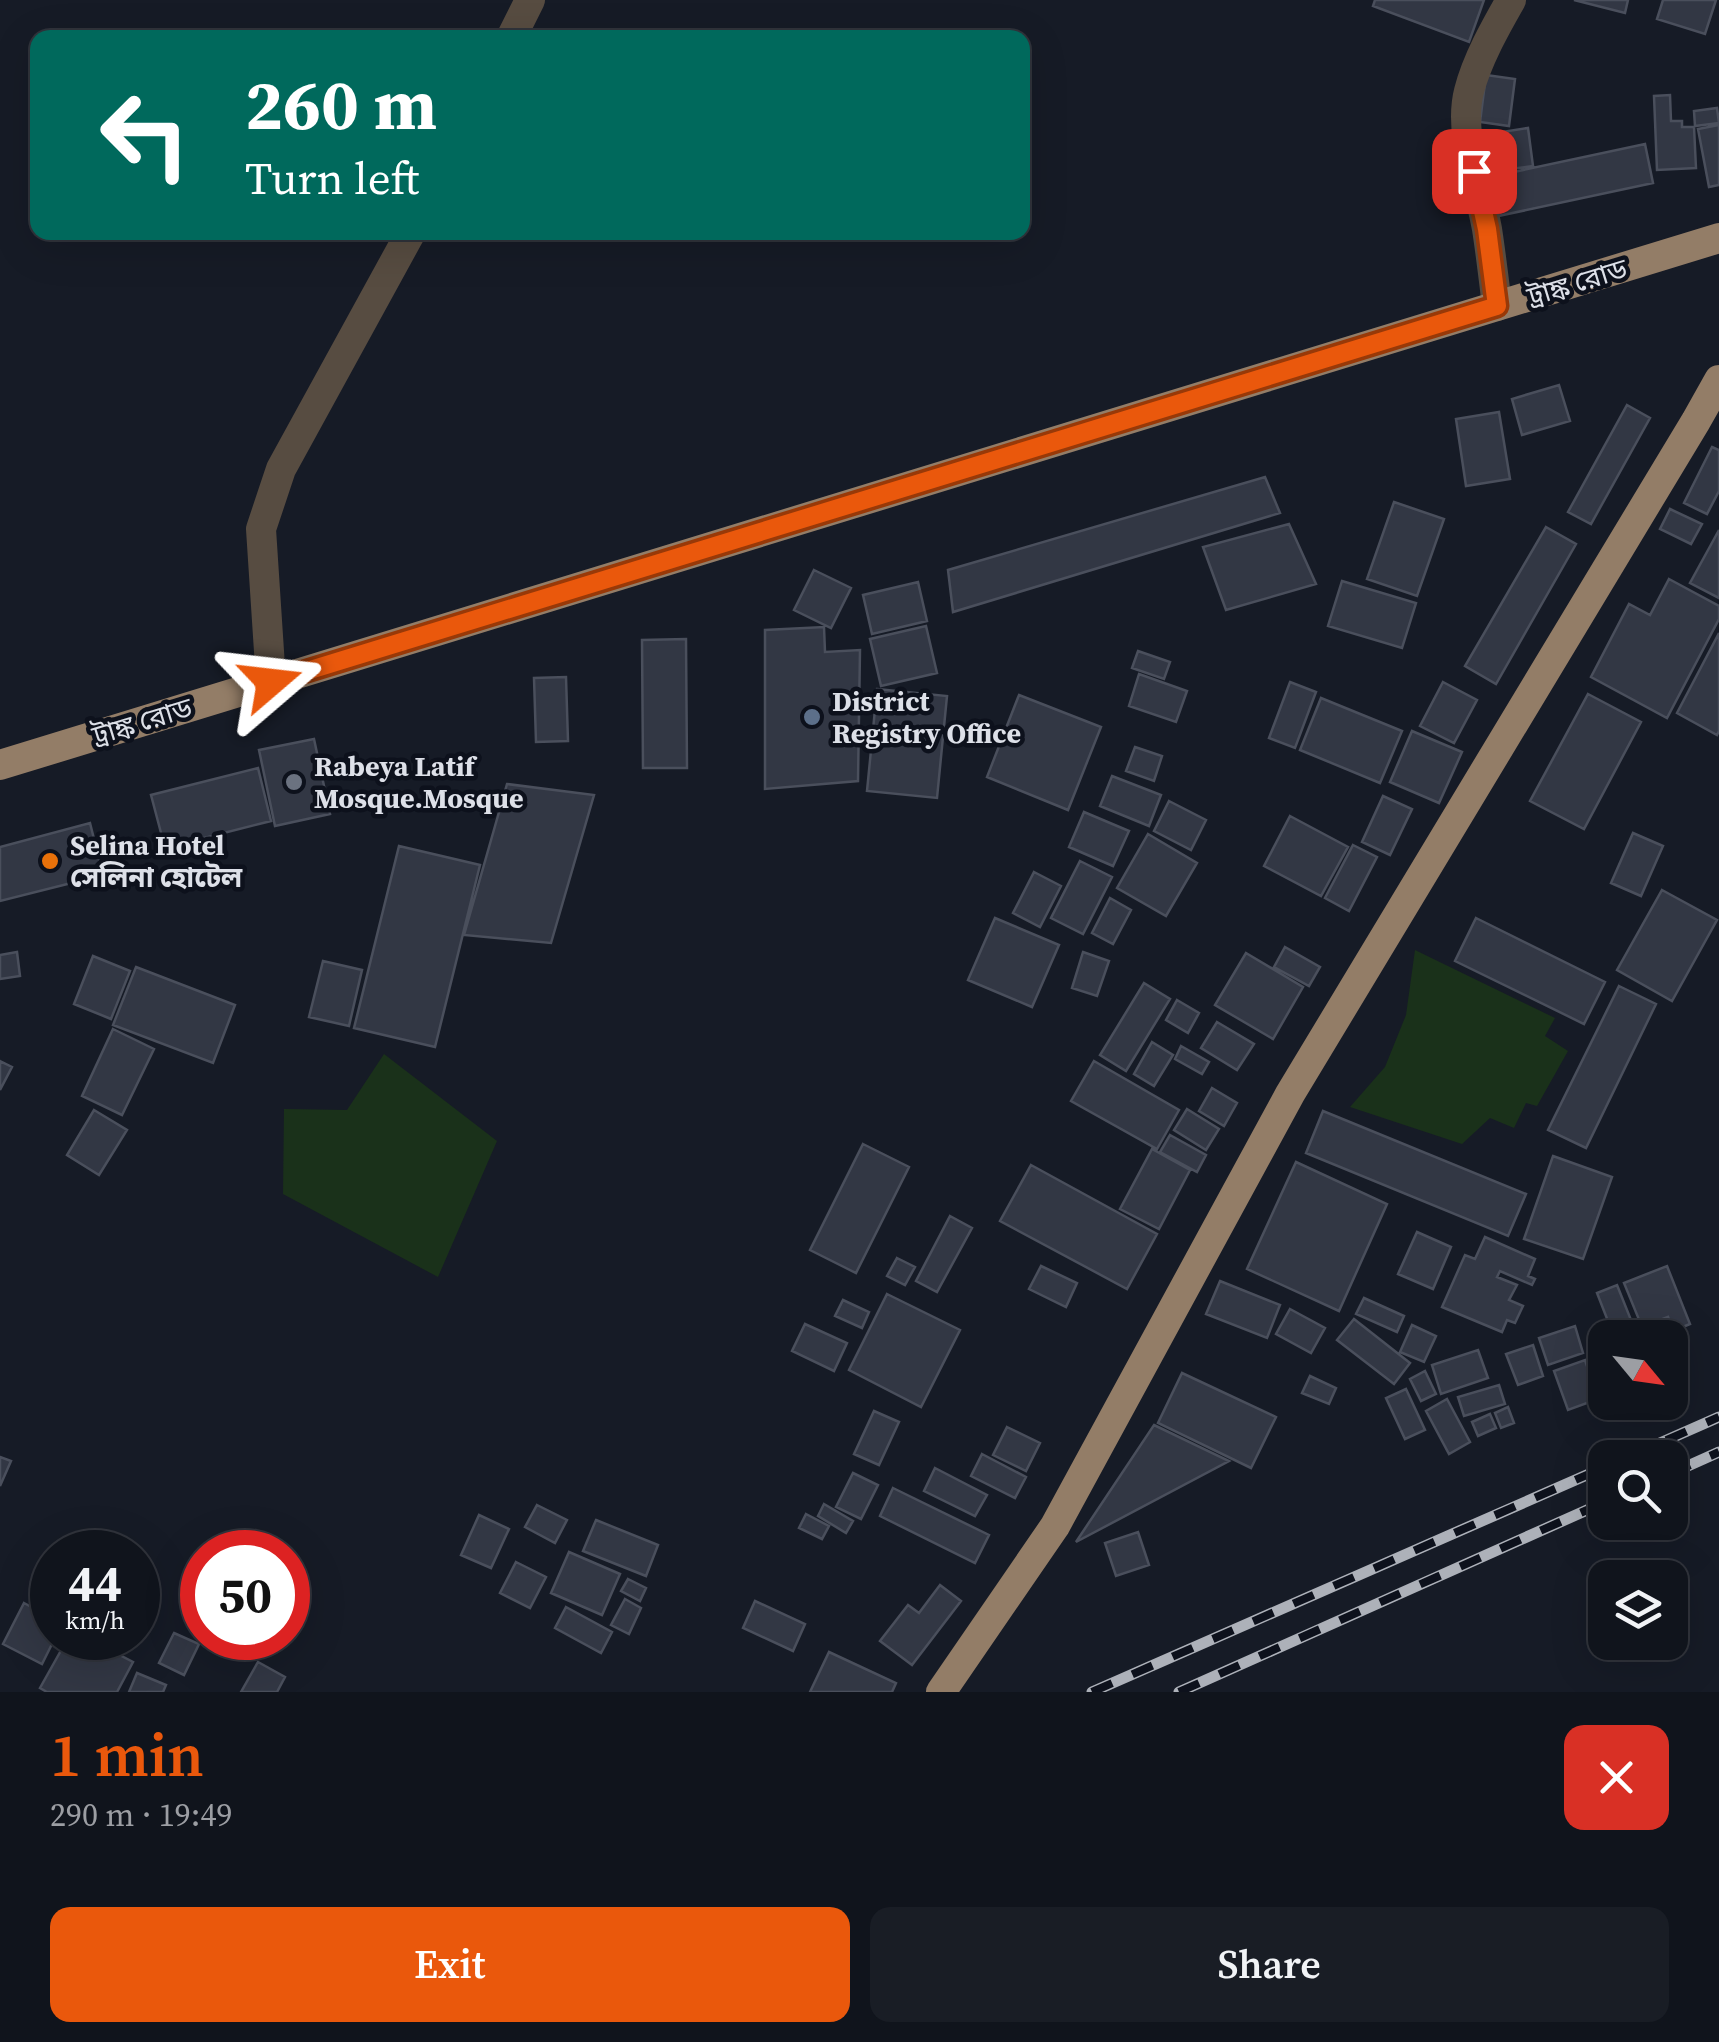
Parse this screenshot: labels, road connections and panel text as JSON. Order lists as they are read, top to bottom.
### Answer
{
  "streets": {
    "main road": ["ট্রাঙ্ক রোড"]
  },
  "places": ["District Registry Office", "Rabeya Latif Mosque.Mosque", "Selina Hotel সেলিনা হোটেল"],
  "north": "bottom right",
  "page": {
    "turn": ["260 m", "Turn left"],
    "speed": "44 km/h",
    "limit": "50",
    "heading": ["1 min", "290 m · 19:49"],
    "buttons": ["Exit", "Share"]
  }
}
